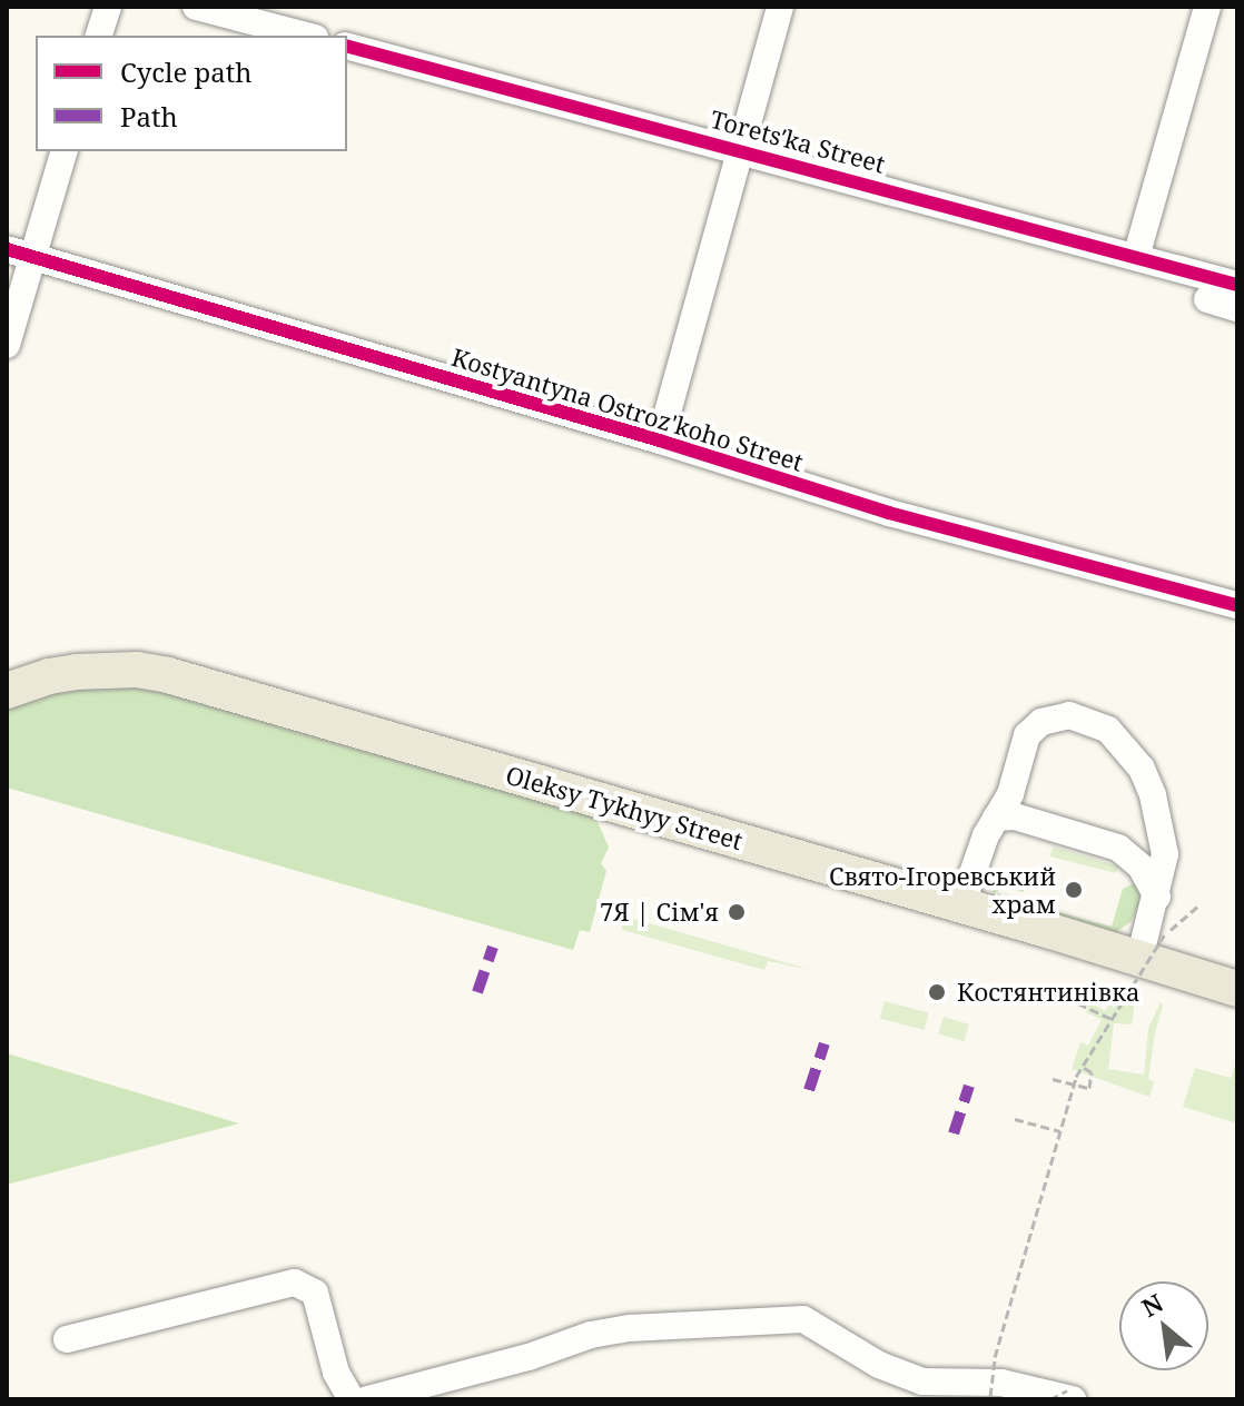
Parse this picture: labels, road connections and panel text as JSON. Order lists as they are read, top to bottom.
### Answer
{
  "streets": {
    "main road": ["Oleksy Tykhyy Street"],
    "street": ["Toretsʹka Street", "Kostyantyna Ostroz'koho Street"]
  },
  "places": ["Свято-Ігоревський храм", "7Я | Сім'я", "Костянтинівка"],
  "legend": ["Cycle path", "Path"],
  "north": "top left"
}
